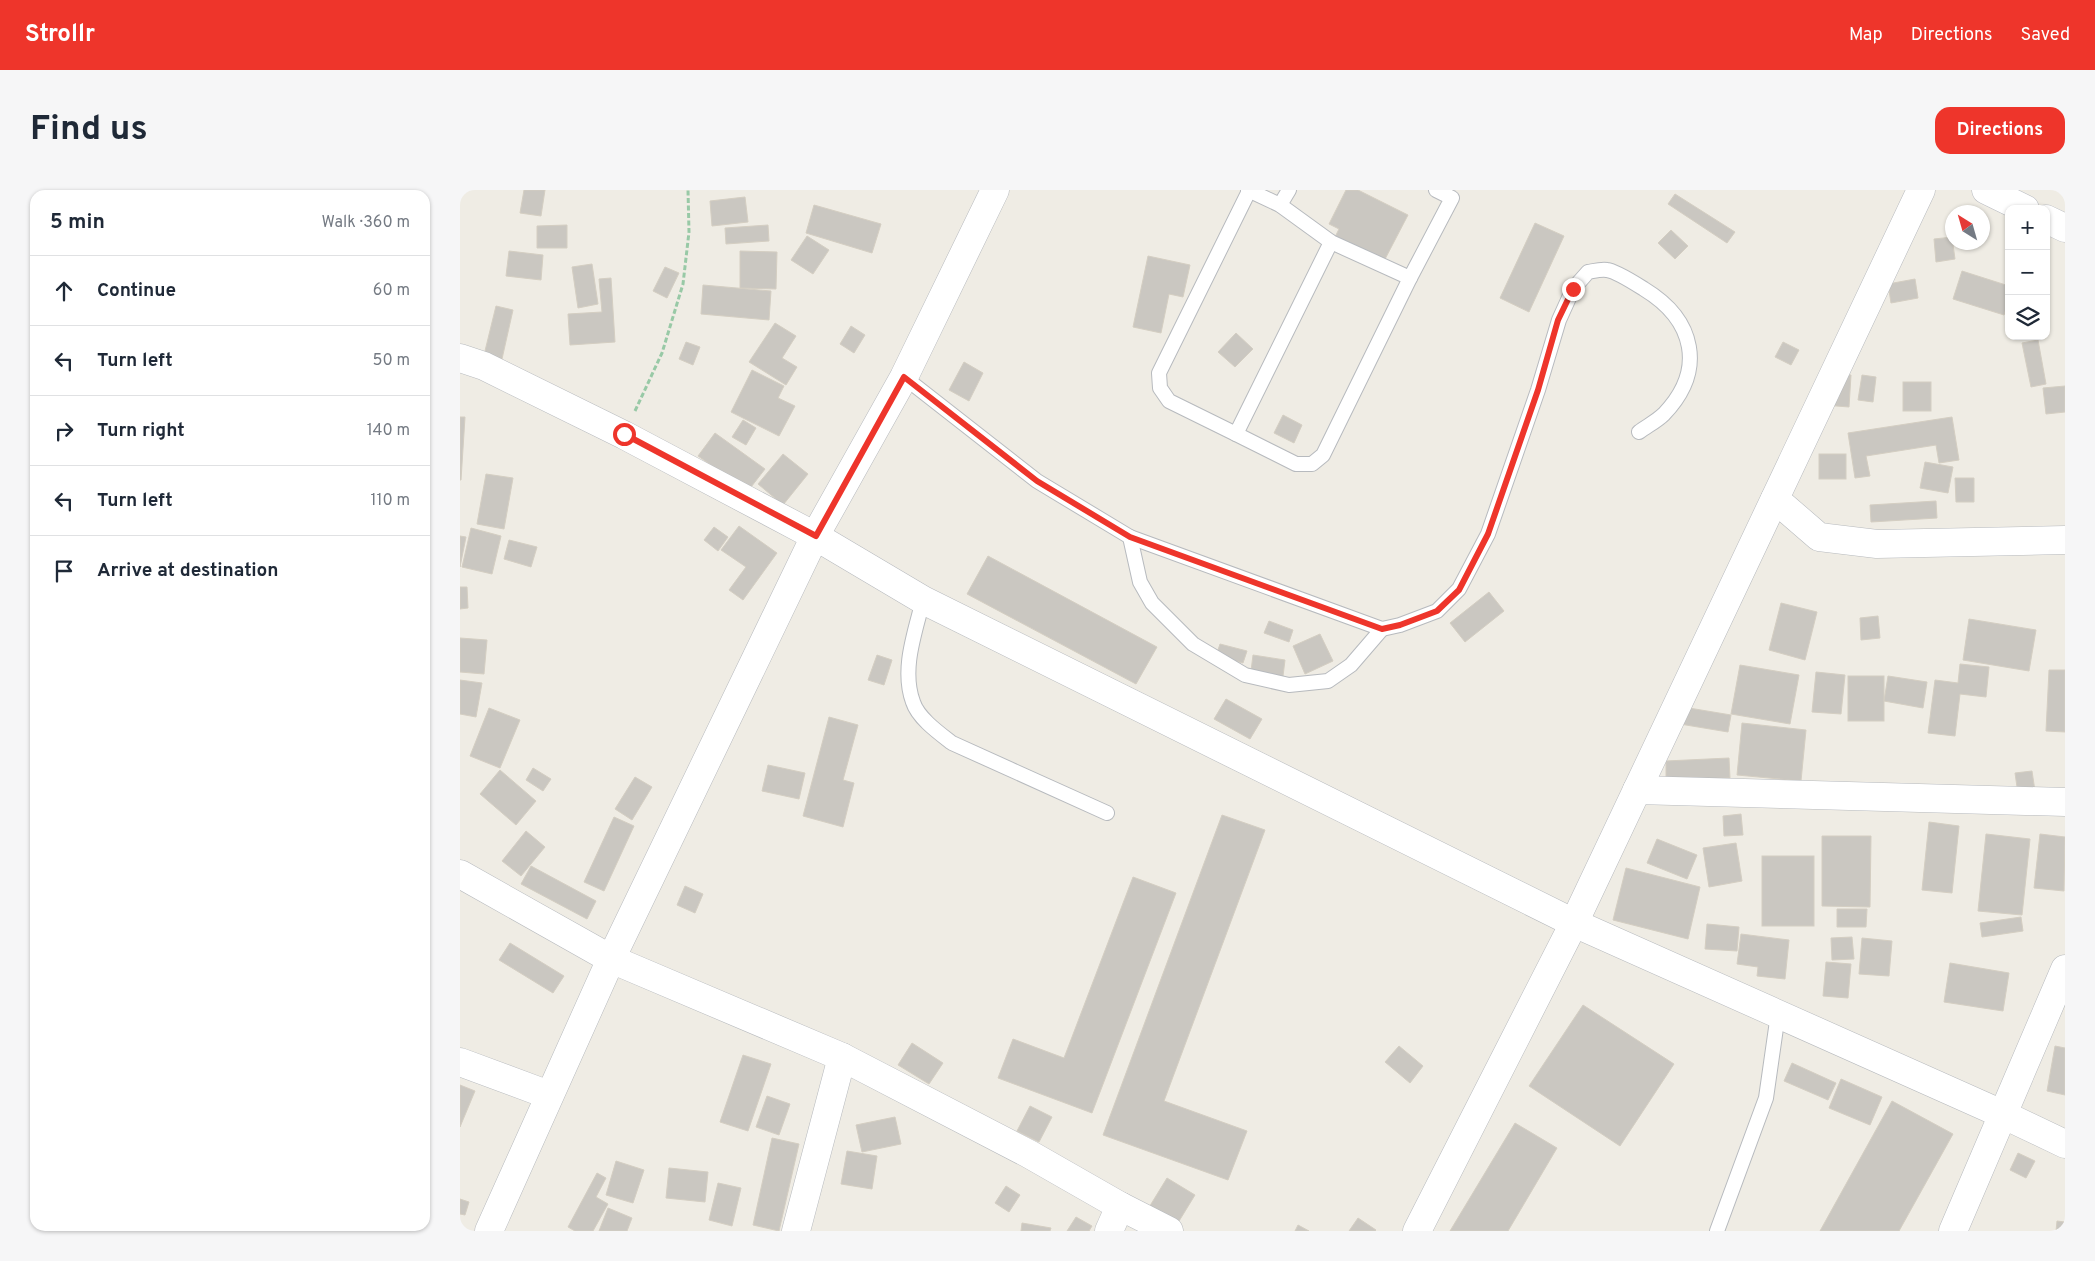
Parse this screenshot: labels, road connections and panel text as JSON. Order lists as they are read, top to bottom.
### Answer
{
  "north": "top left",
  "page": {
    "header": "Strollr",
    "nav": ["Map", "Directions", "Saved"],
    "buttons": "Directions",
    "title": "Find us",
    "heading": ["5 min", "Walk · 360 m"],
    "map_buttons": ["+", "−"],
    "list": [
      ["Continue", "60 m"],
      ["Turn left", "50 m"],
      ["Turn right", "140 m"],
      ["Turn left", "110 m"],
      "Arrive at destination"
    ]
  }
}
